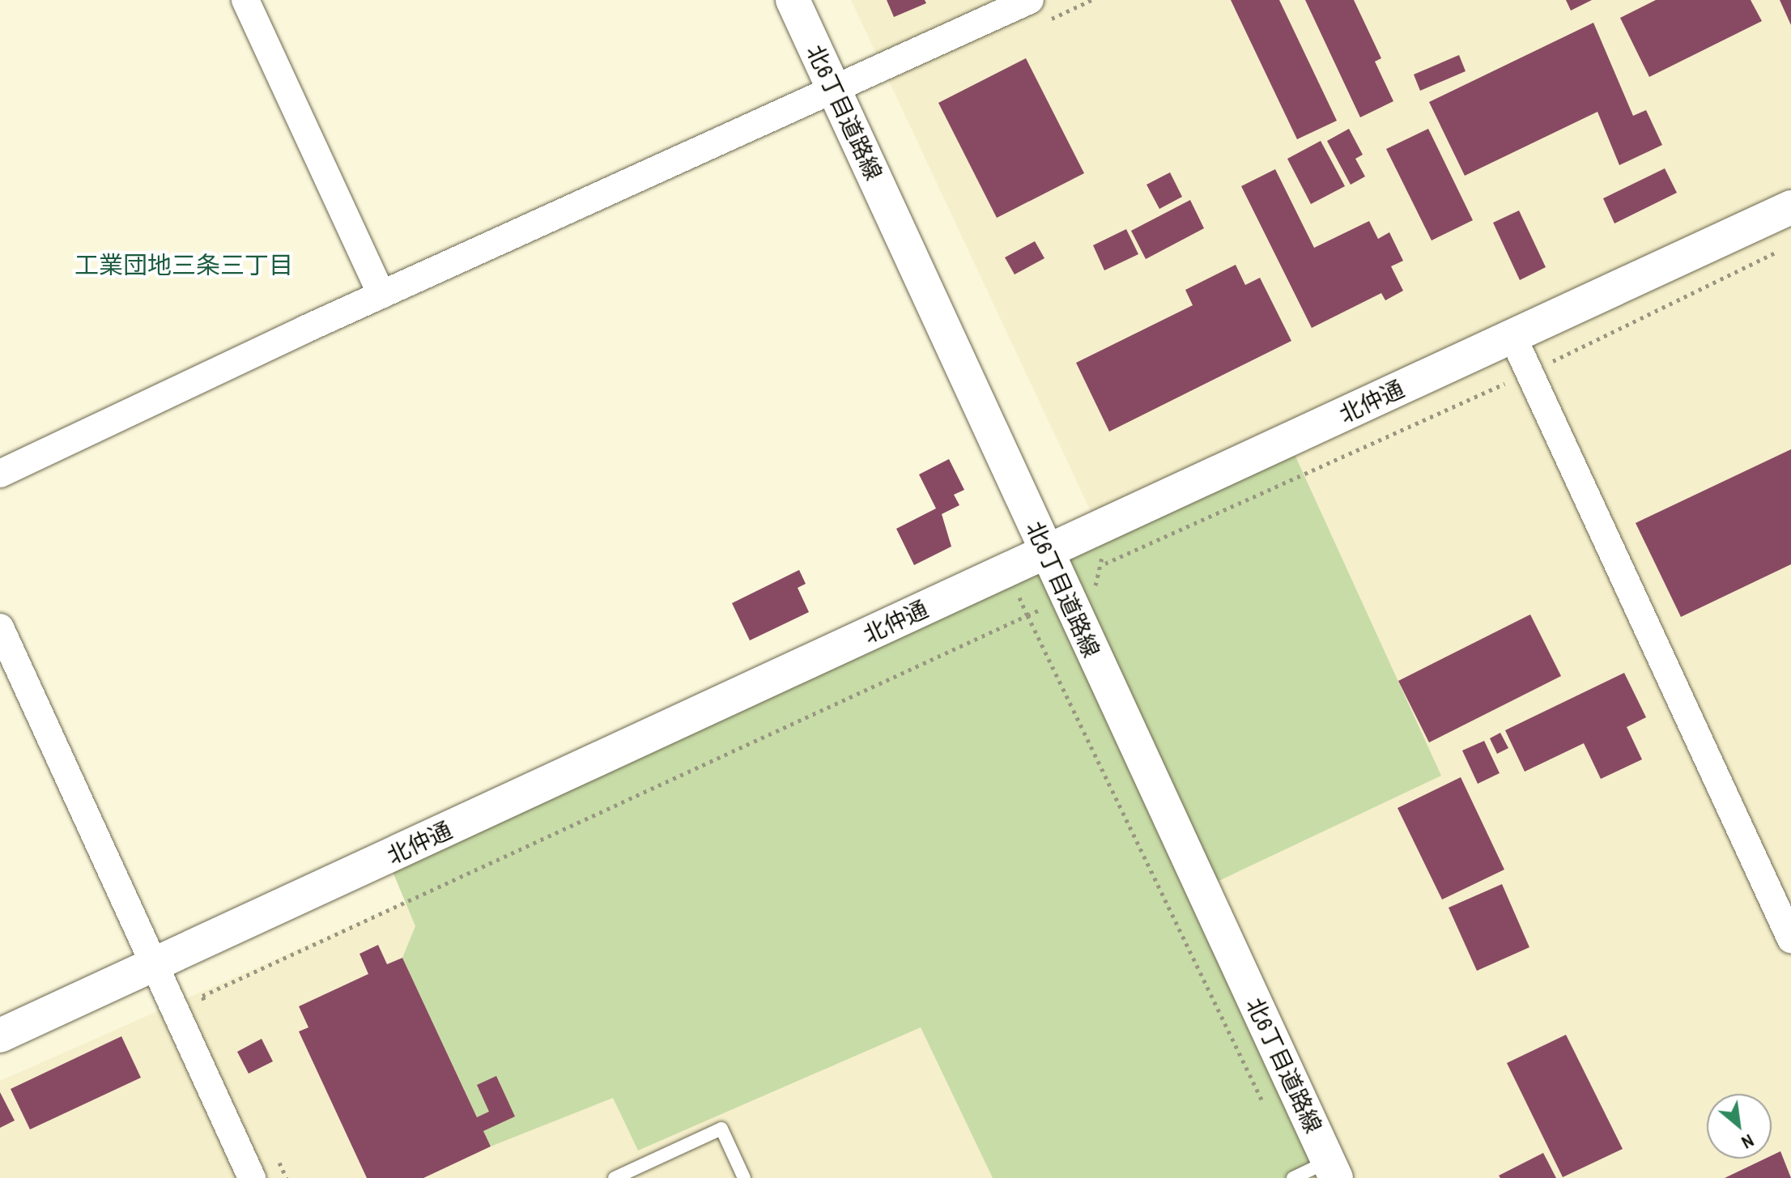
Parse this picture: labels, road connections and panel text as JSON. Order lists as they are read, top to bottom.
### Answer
{
  "streets": {
    "street": ["北6丁目道路線", "北仲通"]
  },
  "crossings": [
    ["北6丁目道路線", "北仲通"]
  ],
  "districts": ["工業団地三条三丁目"],
  "north": "bottom right"
}
